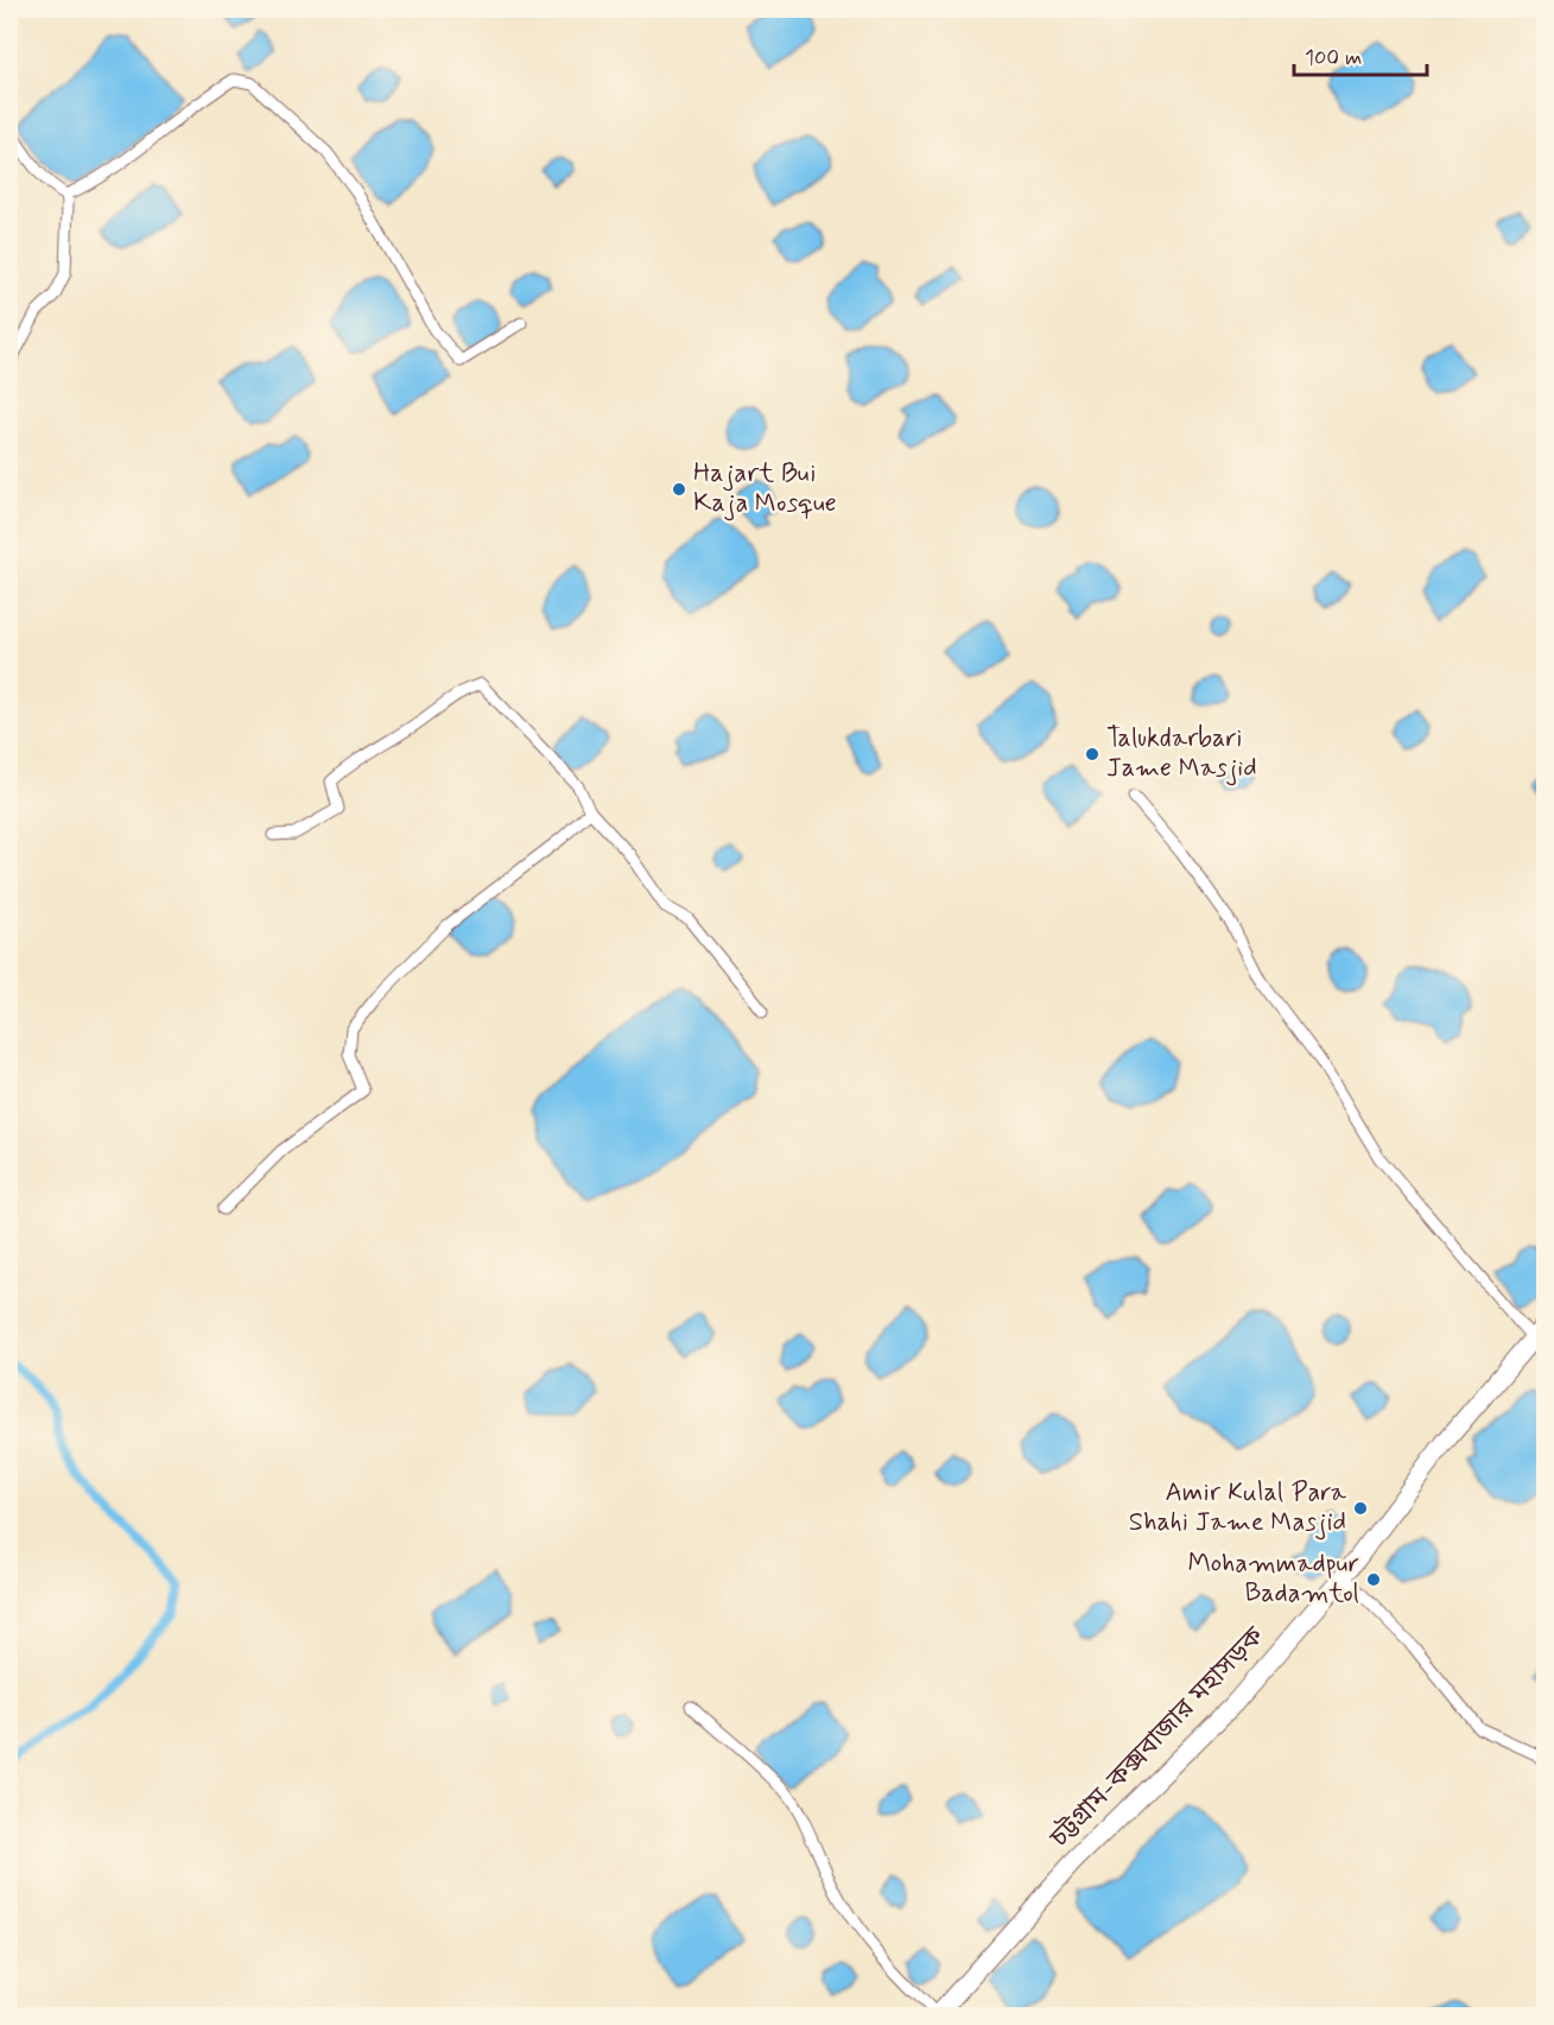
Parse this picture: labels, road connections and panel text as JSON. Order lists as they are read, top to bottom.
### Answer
{
  "streets": {
    "highway": ["চট্টগ্রাম-কক্সবাজার মহাসড়ক"]
  },
  "places": [
    "Hajart Bui Kaja Mosque",
    "Talukdarbari Jame Masjid",
    "Amir Kulal Para Shahi Jame Masjid",
    "Mohammadpur Badamtol"
  ],
  "scale_bar": "100 m"
}
